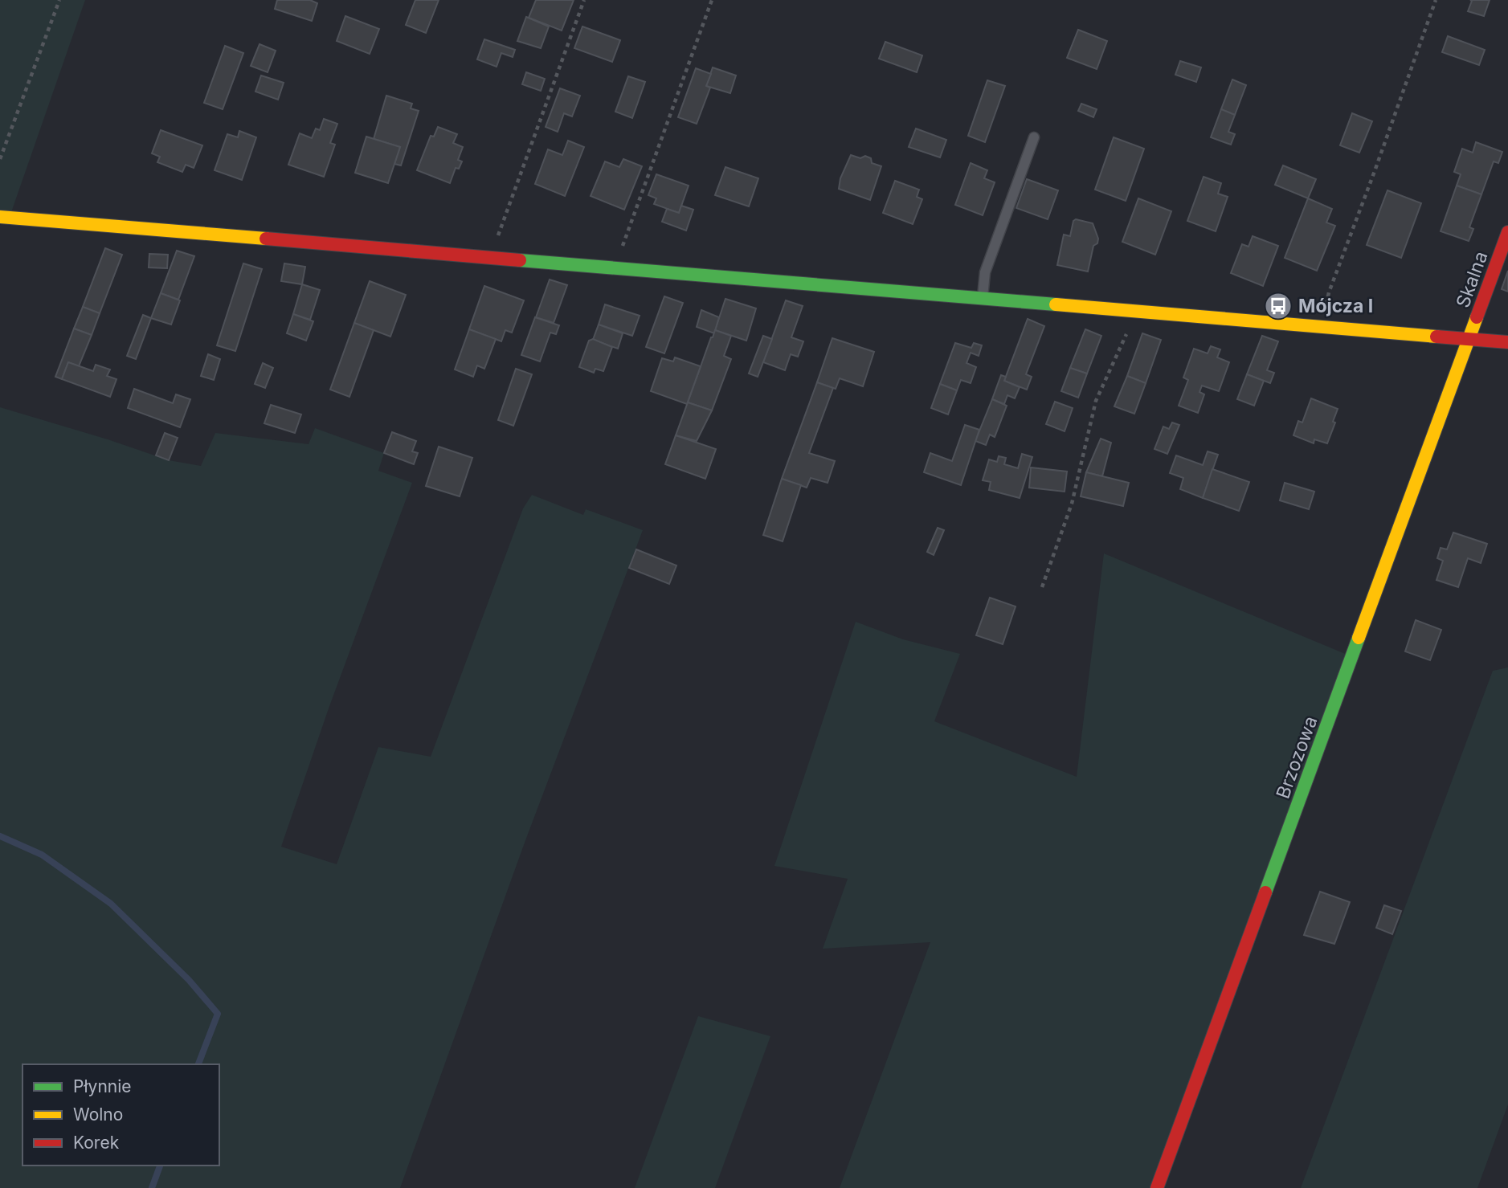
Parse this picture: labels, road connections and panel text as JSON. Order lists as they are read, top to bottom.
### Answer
{
  "streets": {
    "street": ["Skalna", "Brzozowa"]
  },
  "crossings": [
    ["Skalna", "Brzozowa"]
  ],
  "places": {
    "bus stop": ["Mójcza I"]
  },
  "legend": ["Płynnie", "Wolno", "Korek"]
}
